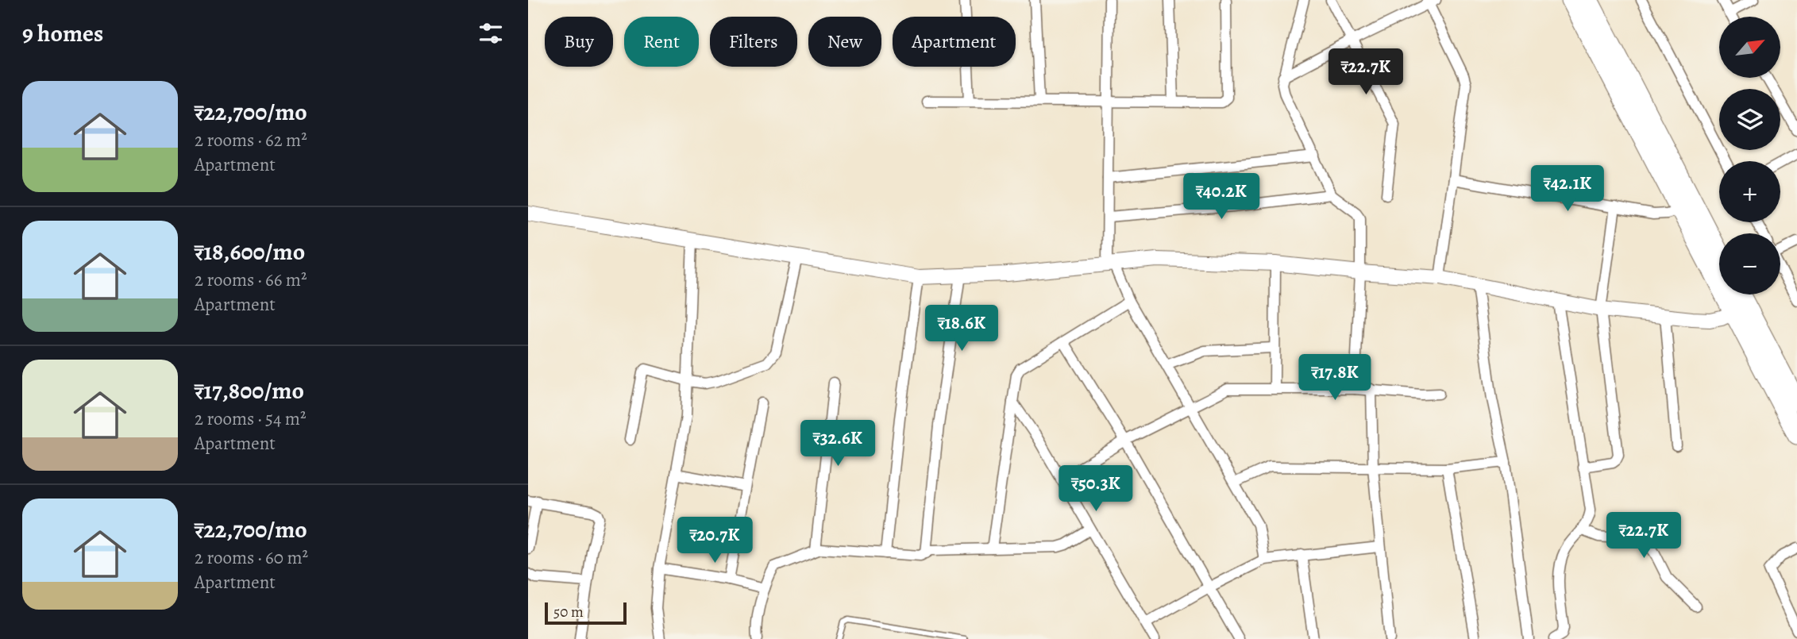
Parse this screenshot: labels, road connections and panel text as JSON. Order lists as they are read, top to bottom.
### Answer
{
  "scale_bar": "50 m",
  "north": "top right",
  "page": {
    "heading": "9 homes",
    "map_buttons": ["+", "−"],
    "chip": [
      "Buy",
      "Rent",
      "Filters",
      "New",
      "Apartment"
    ],
    "price": [
      "₹22.7K",
      "₹42.1K",
      "₹40.2K",
      "₹18.6K",
      "₹17.8K",
      "₹32.6K",
      "₹50.3K",
      "₹22.7K",
      "₹20.7K"
    ],
    "list": [
      {
        "name": "₹22,700/mo",
        "note": "2 rooms · 62 m² · Apartment"
      },
      {
        "name": "₹18,600/mo",
        "note": "2 rooms · 66 m² · Apartment"
      },
      {
        "name": "₹17,800/mo",
        "note": "2 rooms · 54 m² · Apartment"
      },
      {
        "name": "₹22,700/mo",
        "note": "2 rooms · 60 m² · Apartment"
      }
    ],
    "scale": "50 m"
  }
}
